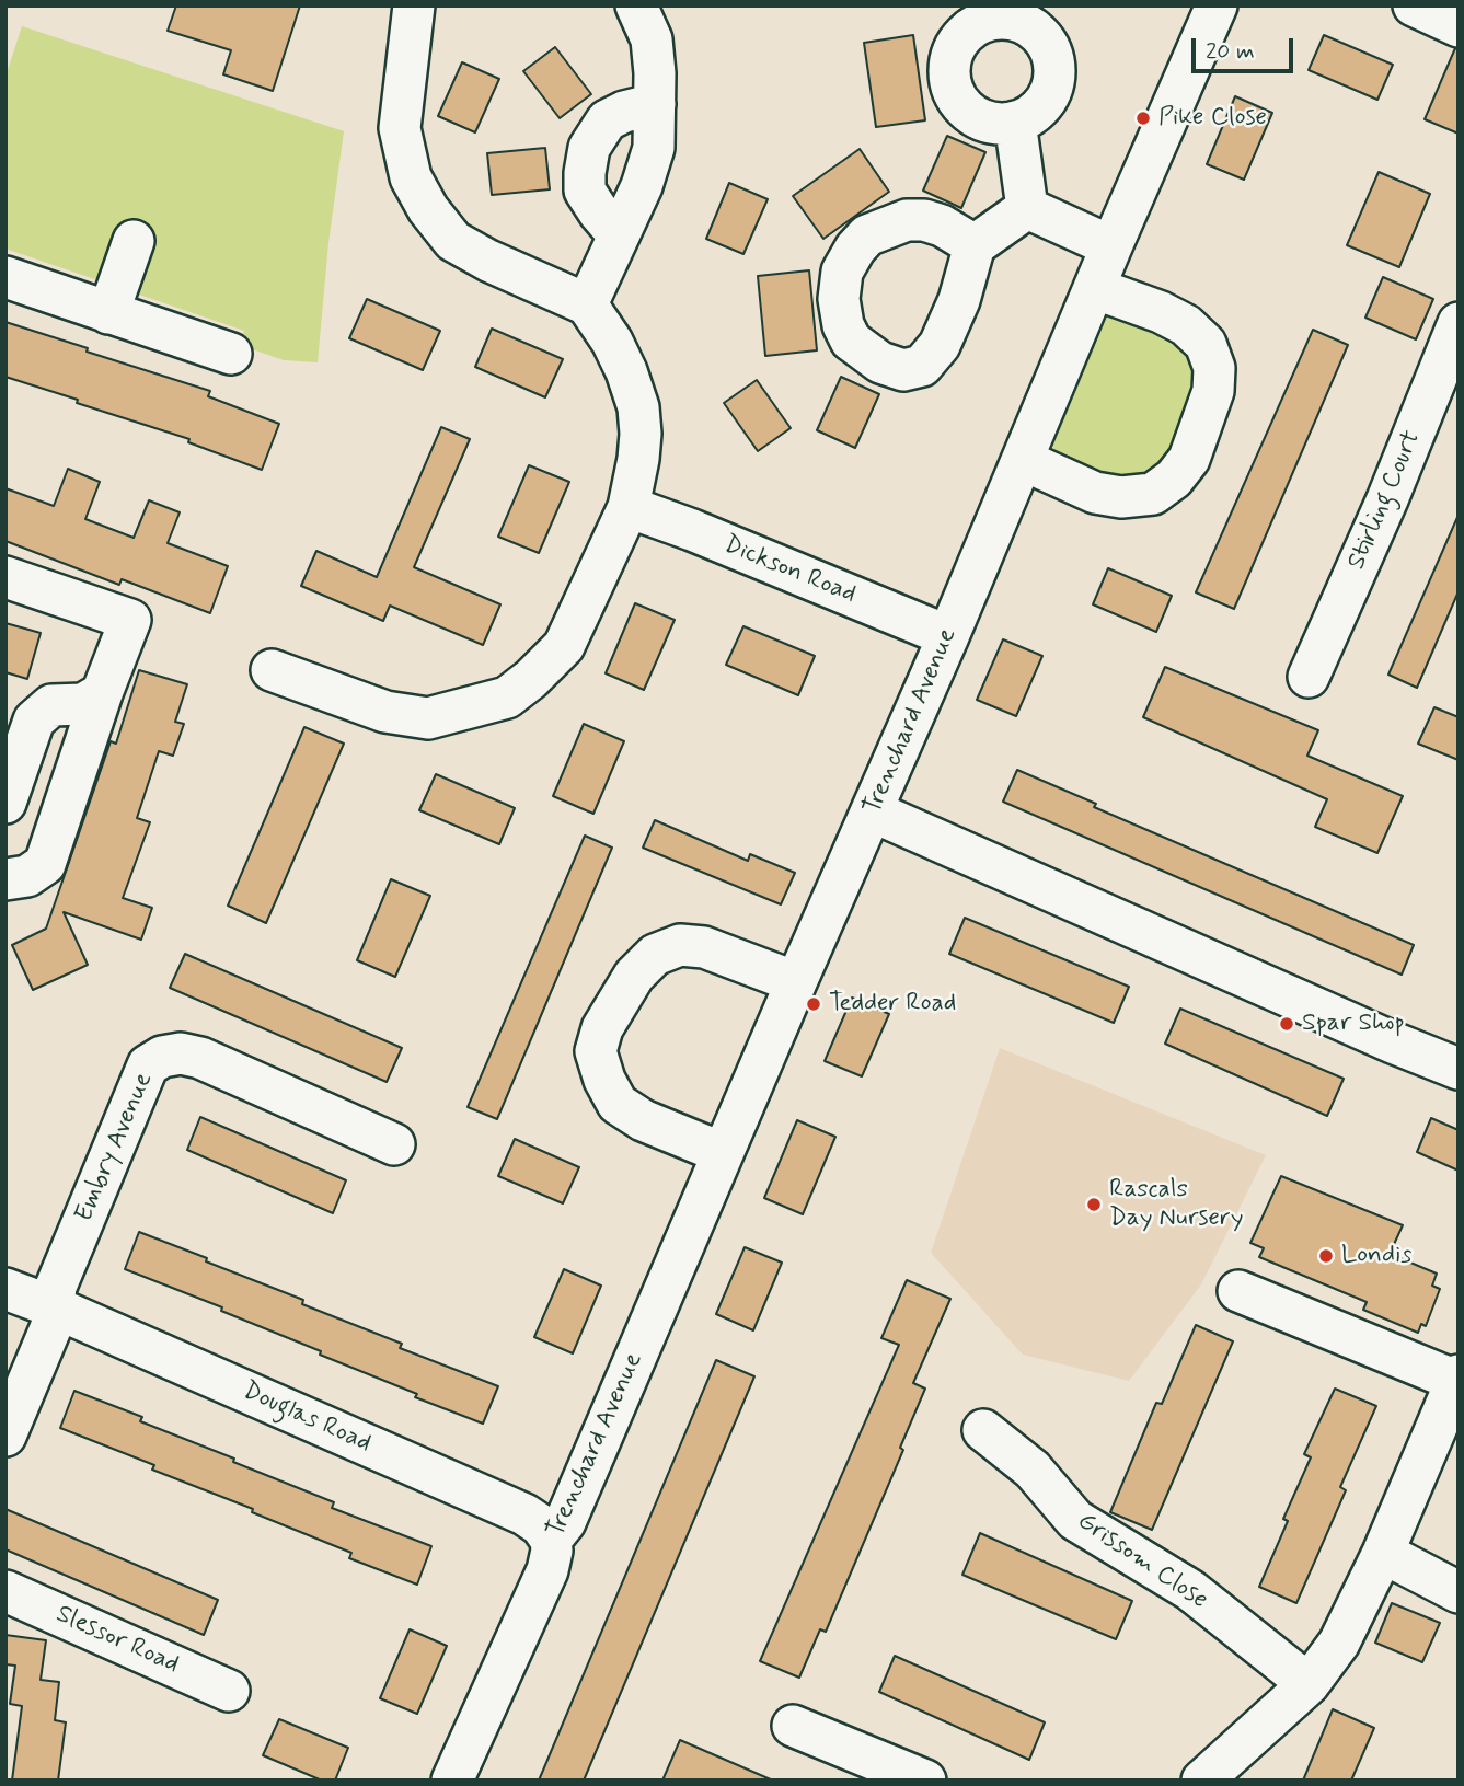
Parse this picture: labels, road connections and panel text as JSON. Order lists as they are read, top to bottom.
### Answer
{
  "streets": {
    "street": [
      "Stirling Court",
      "Dickson Road",
      "Trenchard Avenue",
      "Embry Avenue",
      "Douglas Road",
      "Grissom Close",
      "Slessor Road"
    ]
  },
  "crossings": [
    ["Dickson Road", "Trenchard Avenue"],
    ["Trenchard Avenue", "Douglas Road"],
    ["Embry Avenue", "Douglas Road"]
  ],
  "places": [
    "Pike Close",
    "Tedder Road",
    "Spar Shop",
    "Rascals Day Nursery",
    "Londis"
  ],
  "scale_bar": "20 m"
}
